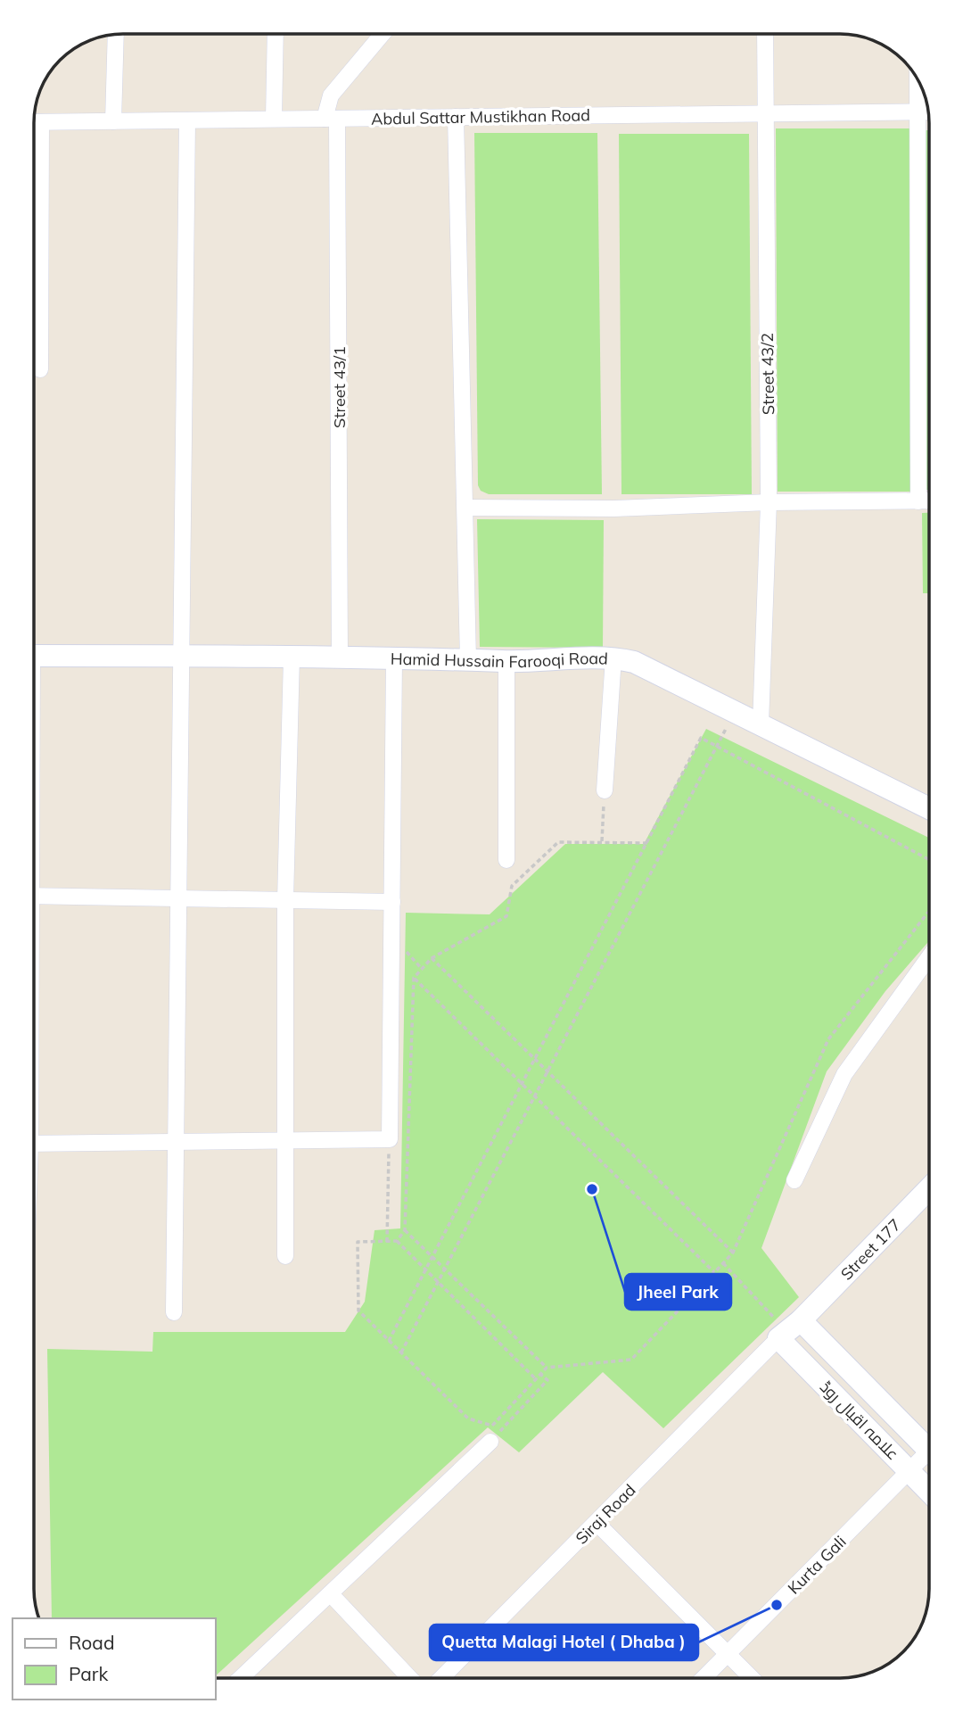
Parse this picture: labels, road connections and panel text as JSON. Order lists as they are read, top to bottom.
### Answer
{
  "streets": {
    "street": [
      "Abdul Sattar Mustikhan Road",
      "Street 43/2",
      "Street 43/1",
      "Hamid Hussain Farooqi Road",
      "Street 177",
      "علامہ اقبال روڈ",
      "Siraj Road",
      "Kurta Gali"
    ]
  },
  "crossings": [
    ["Abdul Sattar Mustikhan Road", "Street 43/2"],
    ["Abdul Sattar Mustikhan Road", "Street 43/1"],
    ["Street 43/2", "Hamid Hussain Farooqi Road"],
    ["Street 43/1", "Hamid Hussain Farooqi Road"],
    ["Street 177", "علامہ اقبال روڈ"],
    ["Street 177", "Siraj Road"],
    ["علامہ اقبال روڈ", "Siraj Road"],
    ["علامہ اقبال روڈ", "Kurta Gali"]
  ],
  "places": ["Jheel Park", "Quetta Malagi Hotel ( Dhaba )"],
  "legend": ["Road", "Park"]
}
